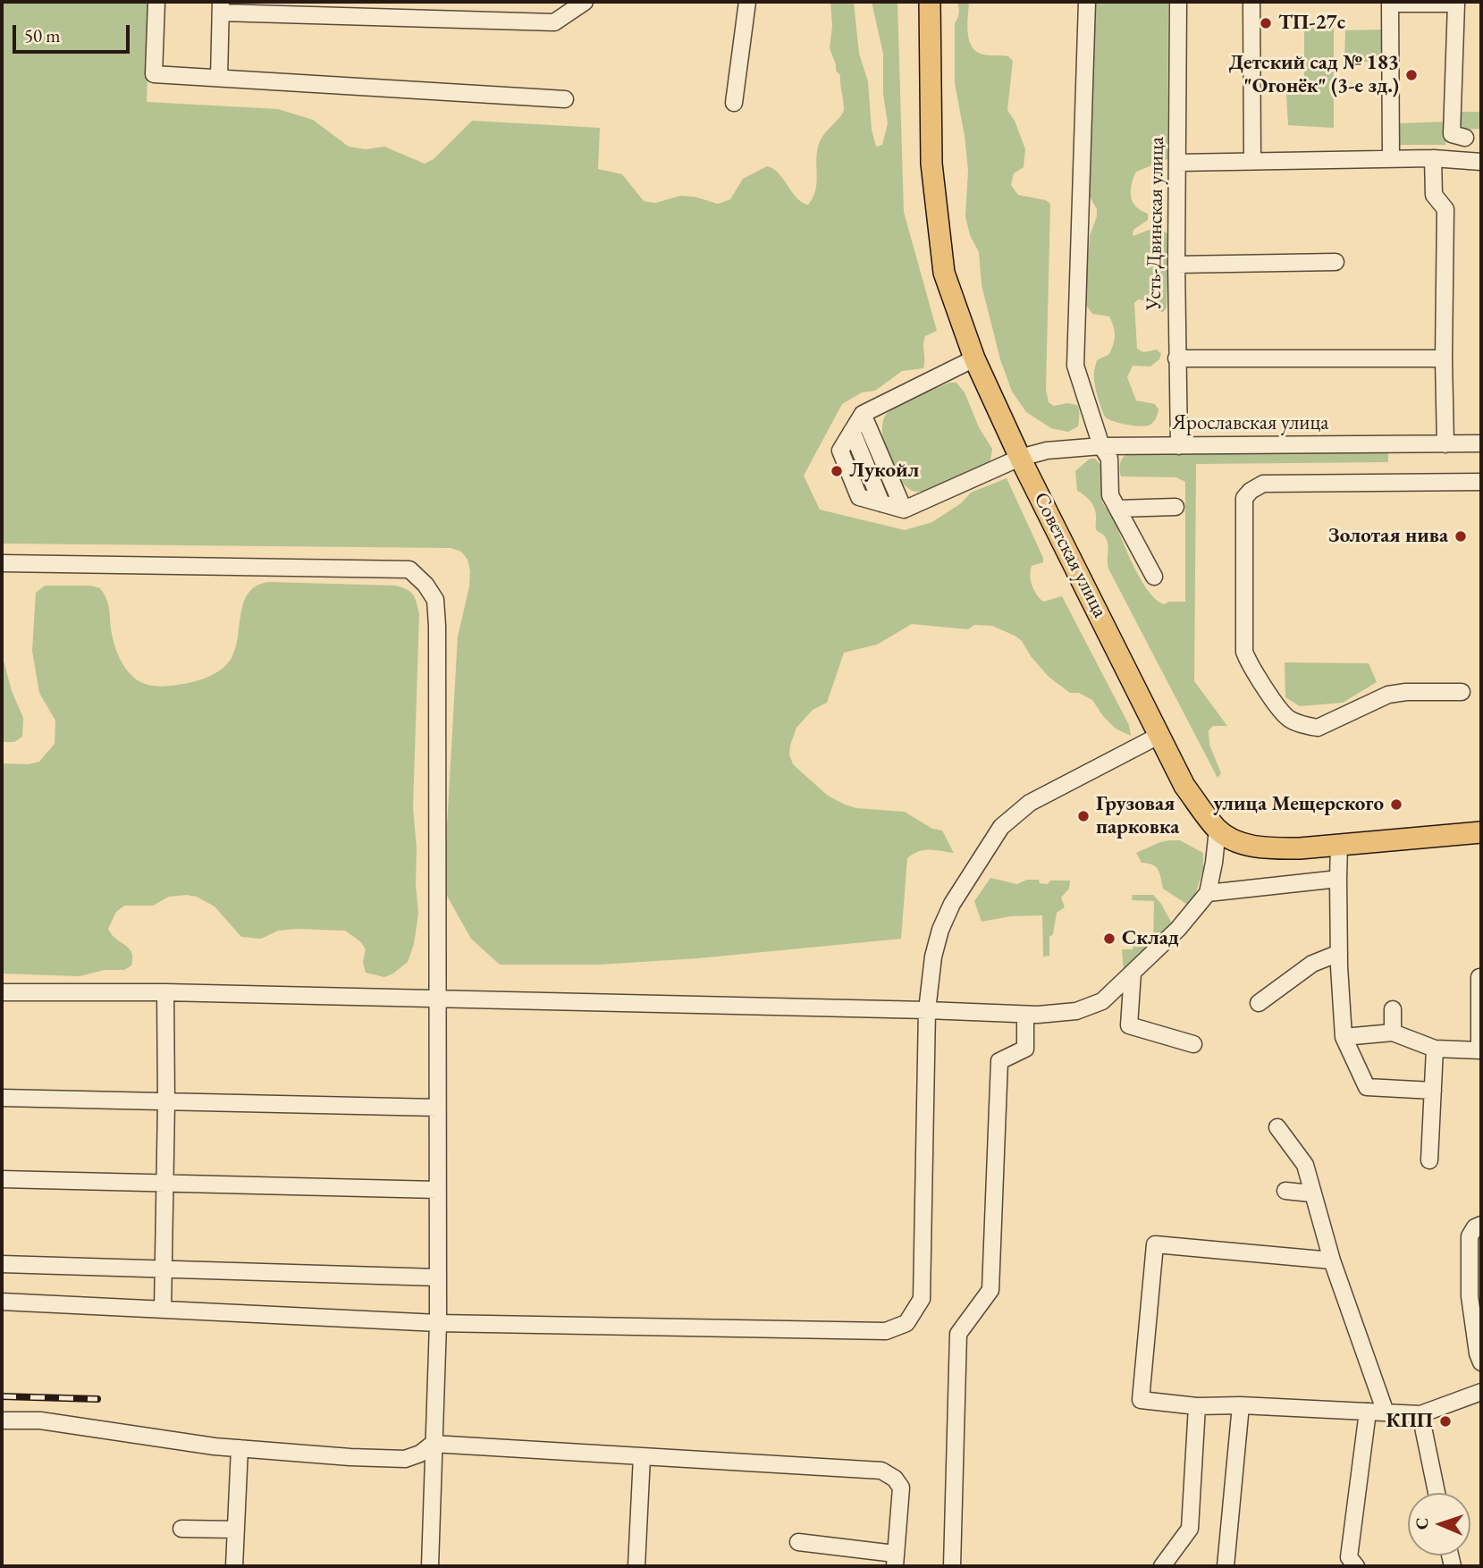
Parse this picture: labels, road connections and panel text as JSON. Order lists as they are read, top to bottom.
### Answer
{
  "streets": {
    "main road": ["Советская улица"],
    "street": ["Усть-Двинская улица", "Ярославская улица"]
  },
  "crossings": [
    ["Усть-Двинская улица", "Ярославская улица"],
    ["Ярославская улица", "Советская улица"]
  ],
  "places": [
    "ТП-27c",
    "Детский сад № 183 \"Огонёк\" (3-е зд.)",
    "Лукойл",
    "Золотая нива",
    "улица Мещерского",
    "Грузовая парковка",
    "Склад",
    "КПП"
  ],
  "scale_bar": "50 m",
  "north": "left"
}
